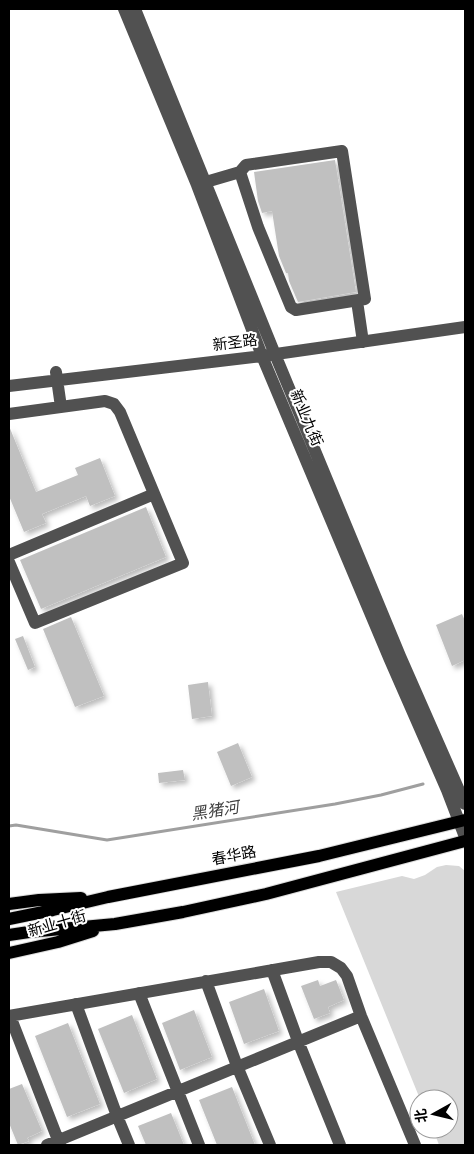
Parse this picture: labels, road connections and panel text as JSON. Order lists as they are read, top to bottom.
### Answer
{
  "streets": {
    "main road": ["春华路", "新业十街"],
    "street": ["新圣路", "新业九街"]
  },
  "crossings": [
    ["新圣路", "新业九街"],
    ["新业九街", "春华路"],
    ["春华路", "新业十街"]
  ],
  "water": ["黑猪河"],
  "north": "left"
}
